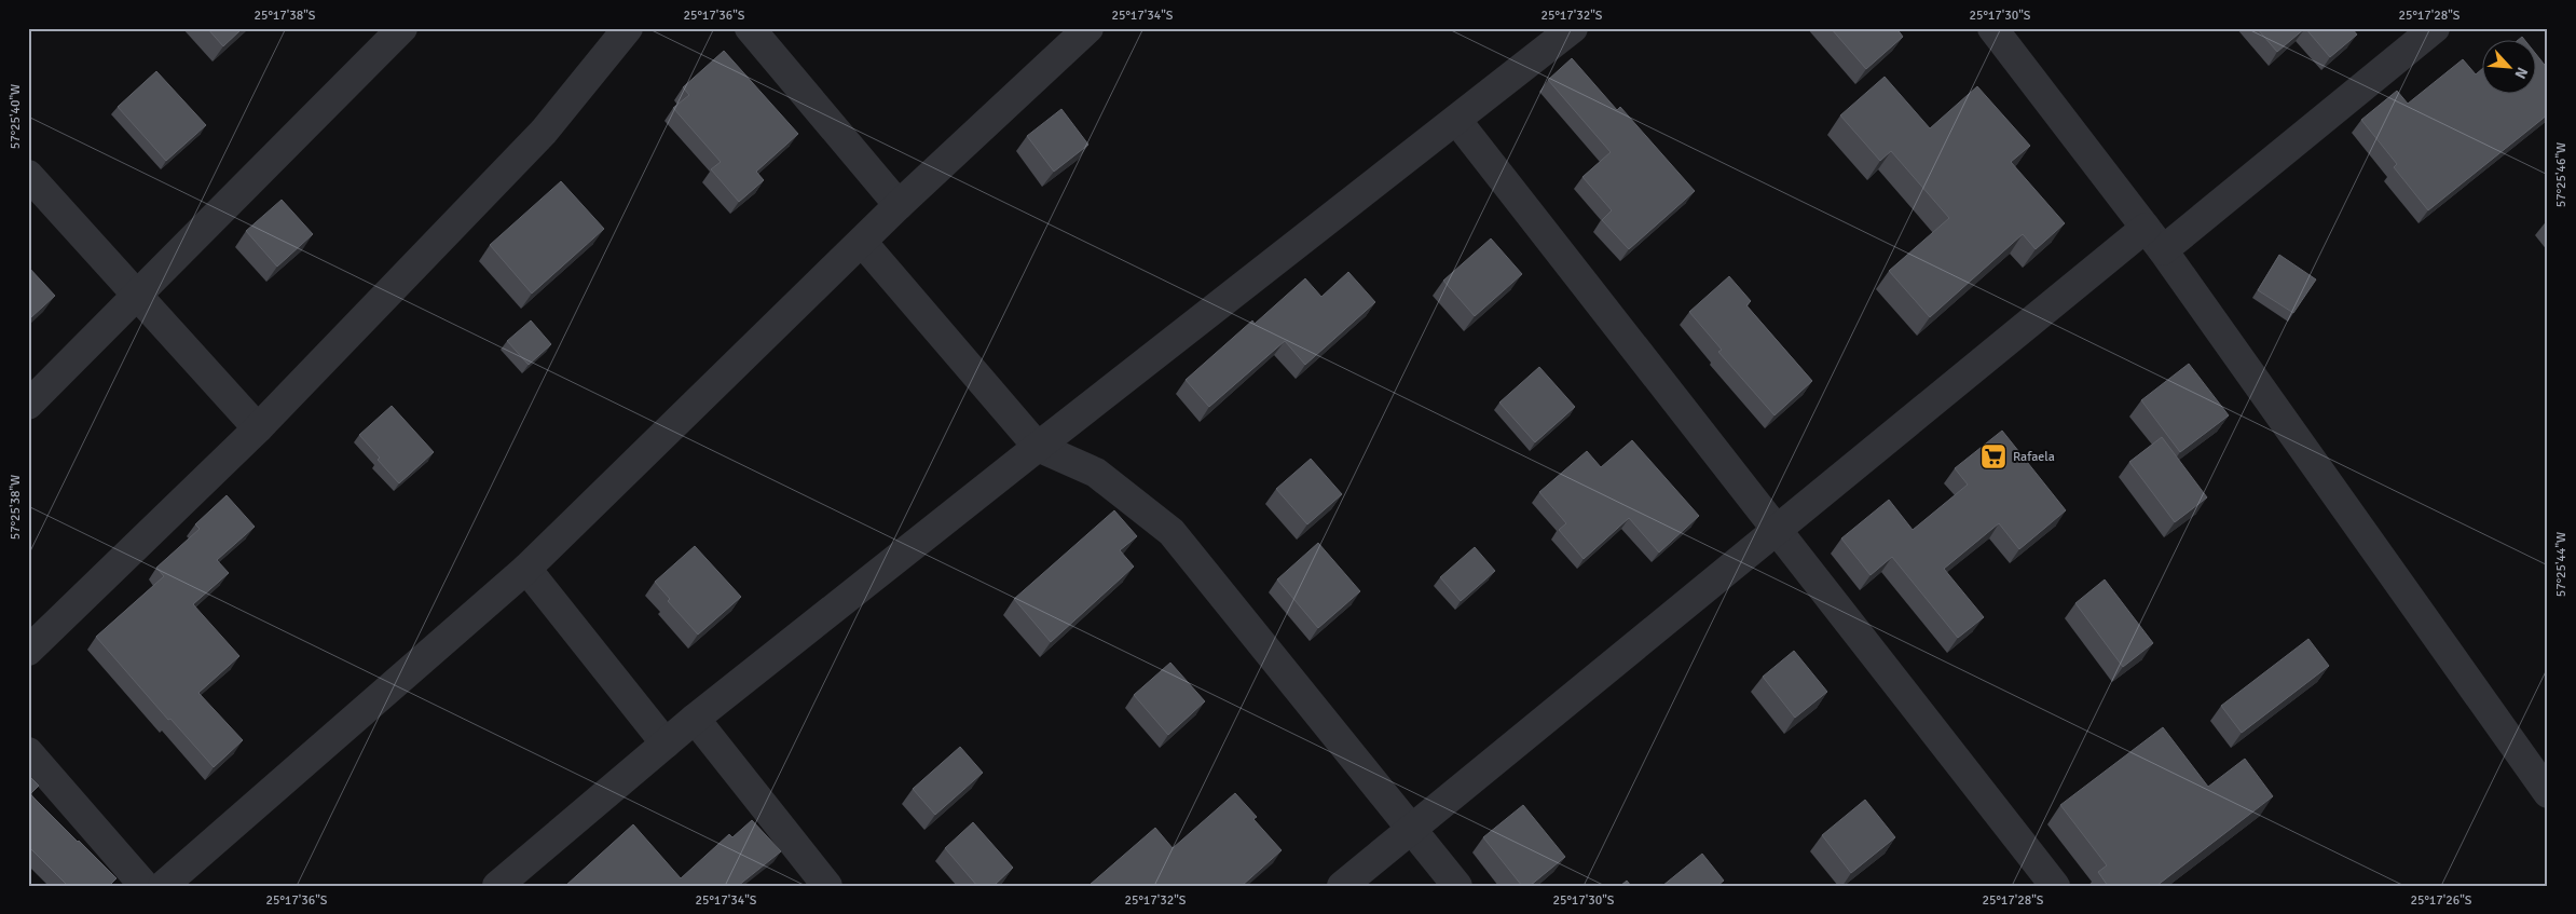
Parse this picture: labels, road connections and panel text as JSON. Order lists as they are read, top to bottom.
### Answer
{
  "places": {
    "supermarket": ["Rafaela"]
  },
  "north": "bottom right",
  "coordinates": [
    "25°17'38\"S",
    "25°17'36\"S",
    "25°17'34\"S",
    "25°17'32\"S",
    "25°17'30\"S",
    "25°17'28\"S",
    "57°25'40\"W",
    "57°25'46\"W",
    "57°25'38\"W",
    "57°25'44\"W",
    "25°17'26\"S"
  ]
}
